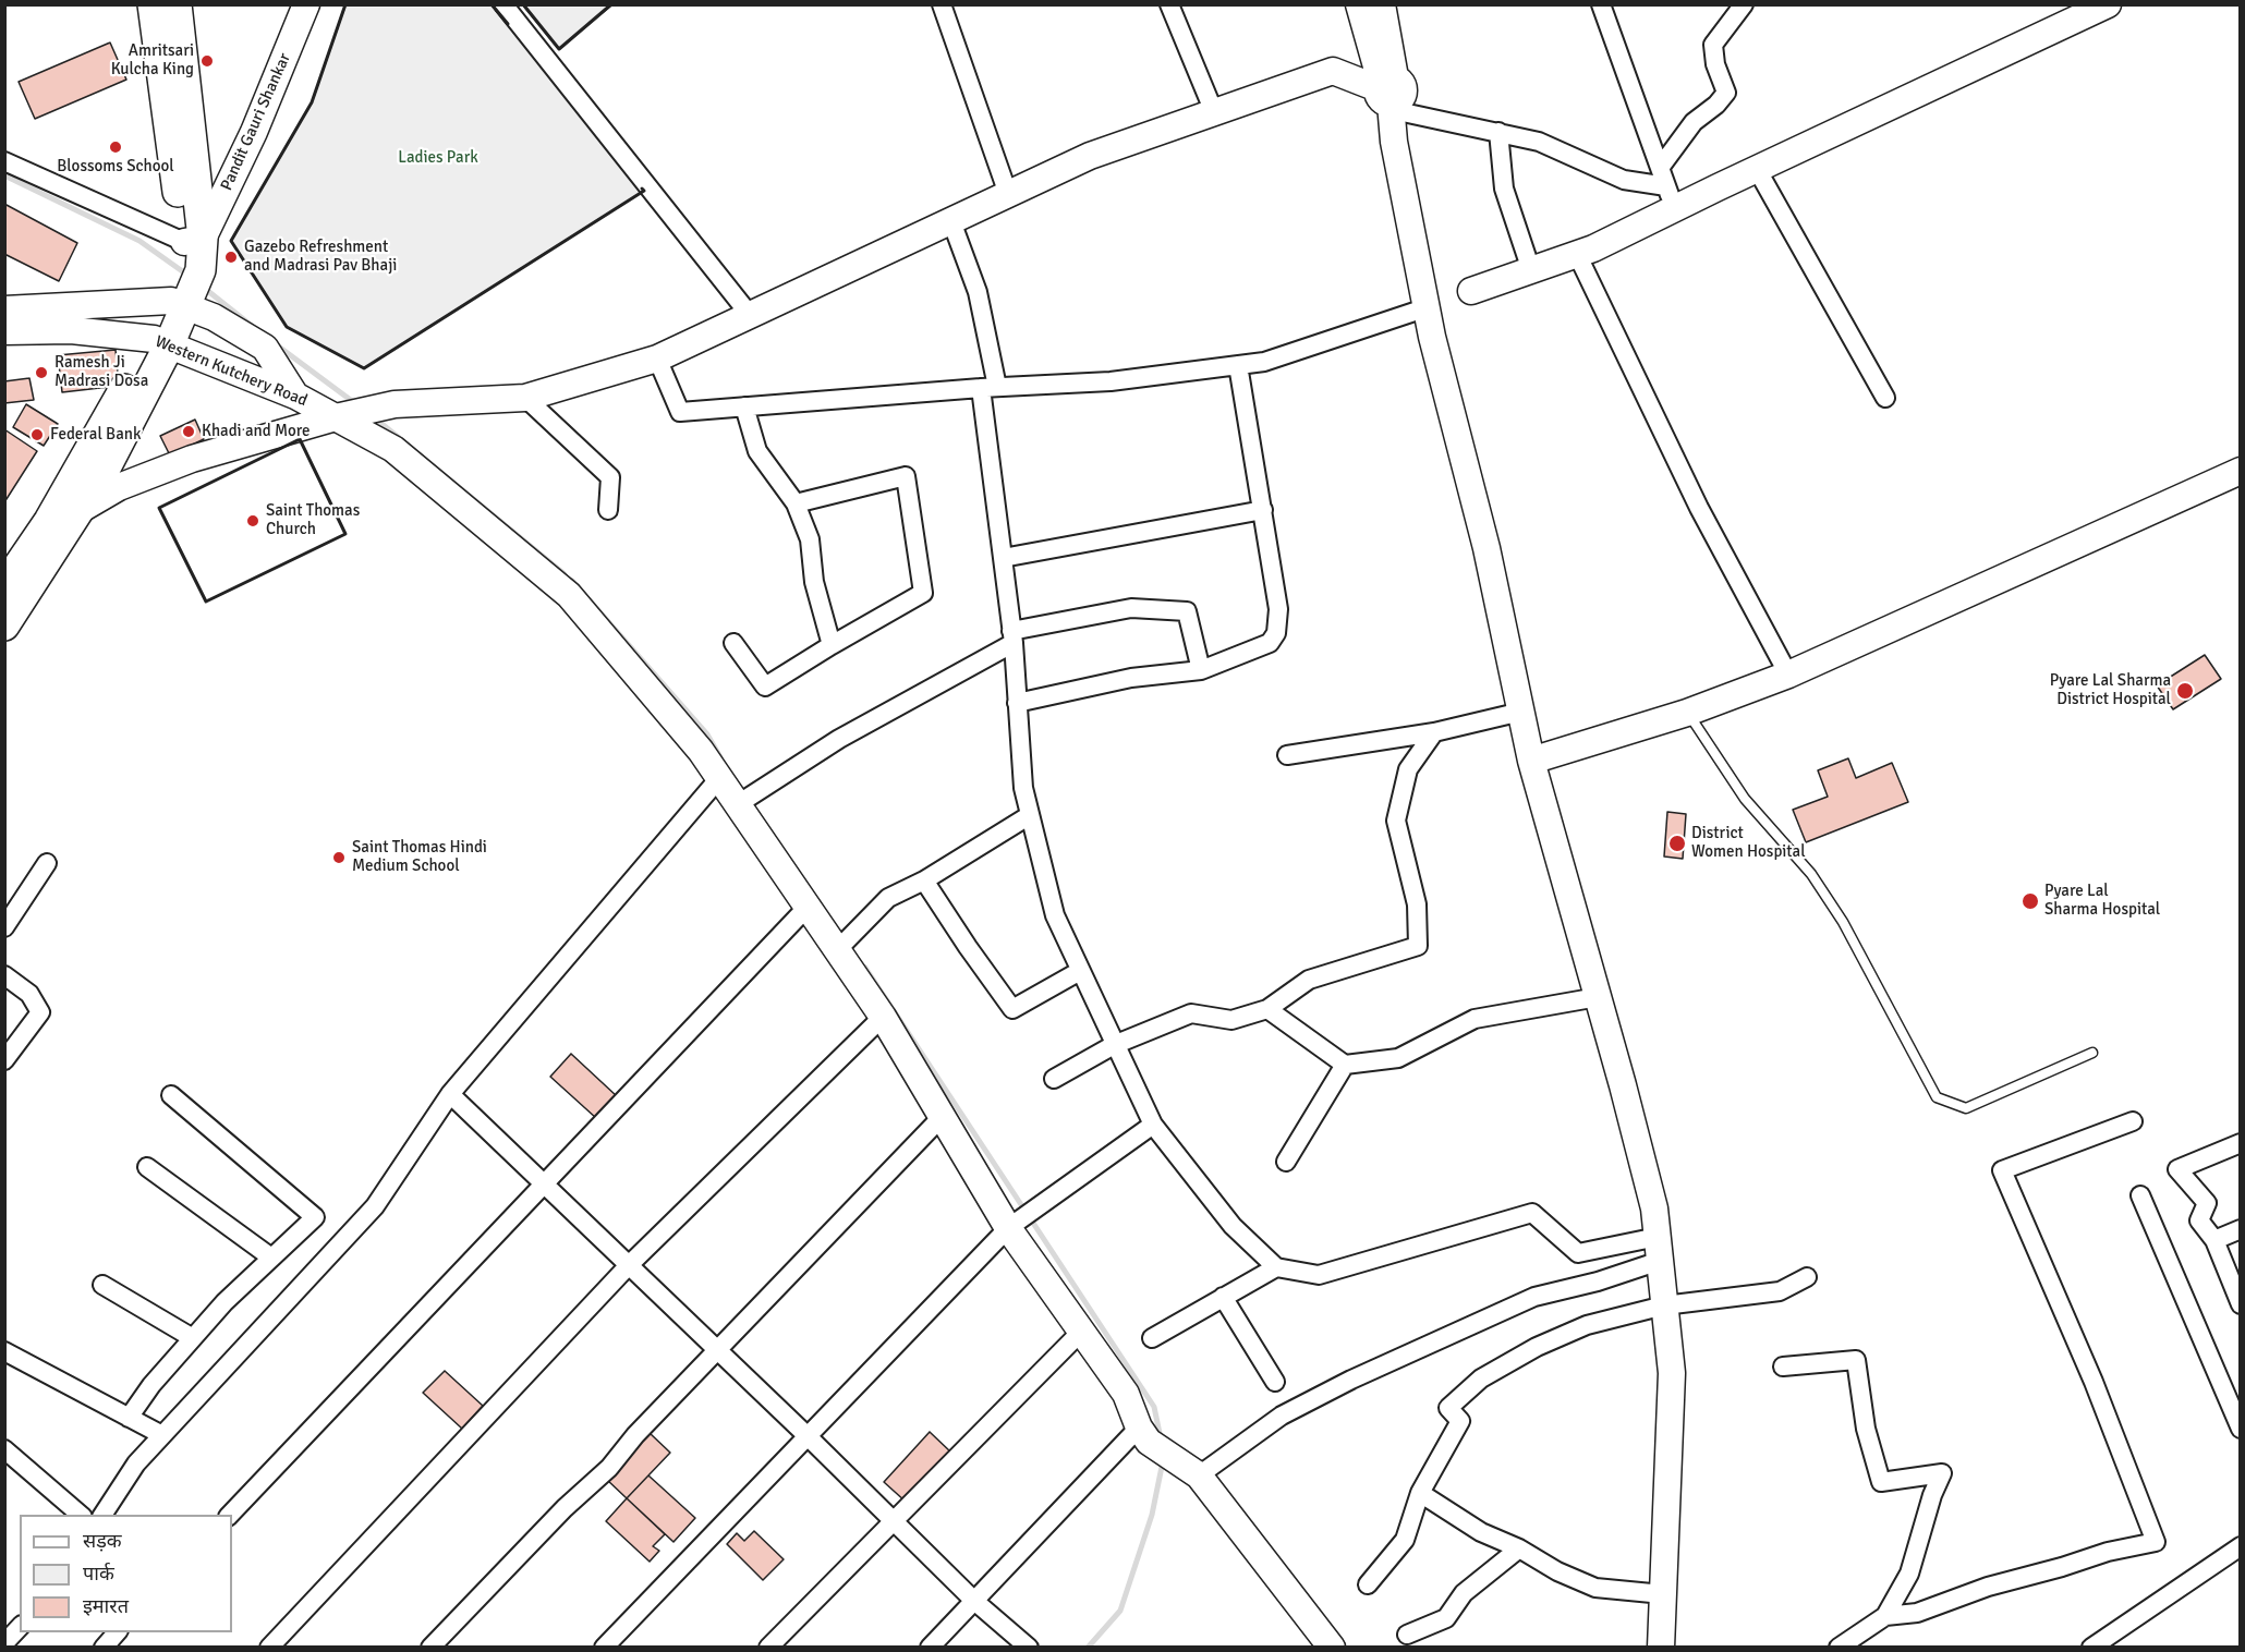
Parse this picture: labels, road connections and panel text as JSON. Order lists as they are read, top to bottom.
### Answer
{
  "streets": {
    "street": ["Pandit Gauri Shankar", "Western Kutchery Road"]
  },
  "parks": ["Ladies Park"],
  "places": [
    "Amritsari Kulcha King‌‌‌",
    "Blossoms School",
    "Gazebo Refreshment and Madrasi Pav Bhaji",
    "Ramesh Ji Madrasi Dosa",
    "Khadi and More",
    "Federal Bank",
    "Saint Thomas Church",
    "Pyare Lal Sharma District Hospital",
    "District Women Hospital",
    "Saint Thomas Hindi Medium School",
    "Pyare Lal Sharma Hospital"
  ],
  "legend": ["सड़क", "पार्क", "इमारत"]
}
